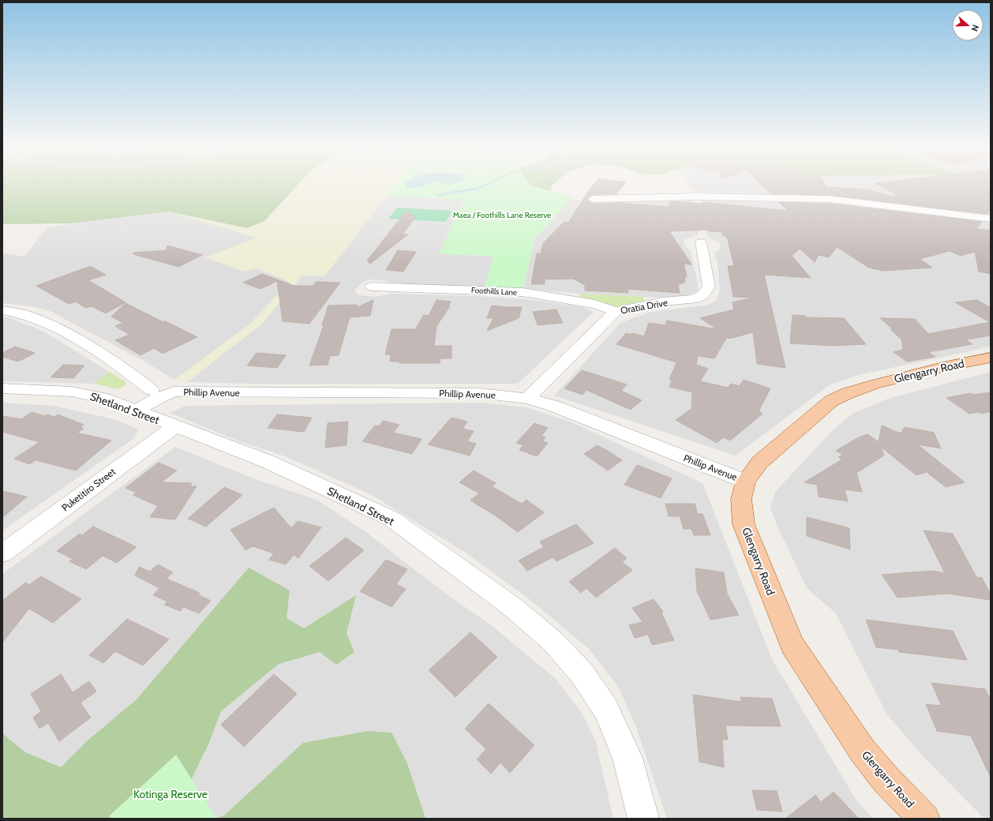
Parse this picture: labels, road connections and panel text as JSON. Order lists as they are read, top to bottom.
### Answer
{
  "streets": {
    "main road": ["Glengarry Road"],
    "street": [
      "Foothills Lane",
      "Oratia Drive",
      "Phillip Avenue",
      "Shetland Street",
      "Puketitiro Street"
    ]
  },
  "crossings": [
    ["Foothills Lane", "Oratia Drive"],
    ["Oratia Drive", "Phillip Avenue"],
    ["Glengarry Road", "Phillip Avenue"],
    ["Phillip Avenue", "Shetland Street"],
    ["Shetland Street", "Puketitiro Street"]
  ],
  "parks": ["Maea / Foothills Lane Reserve", "Kotinga Reserve"],
  "north": "right"
}
